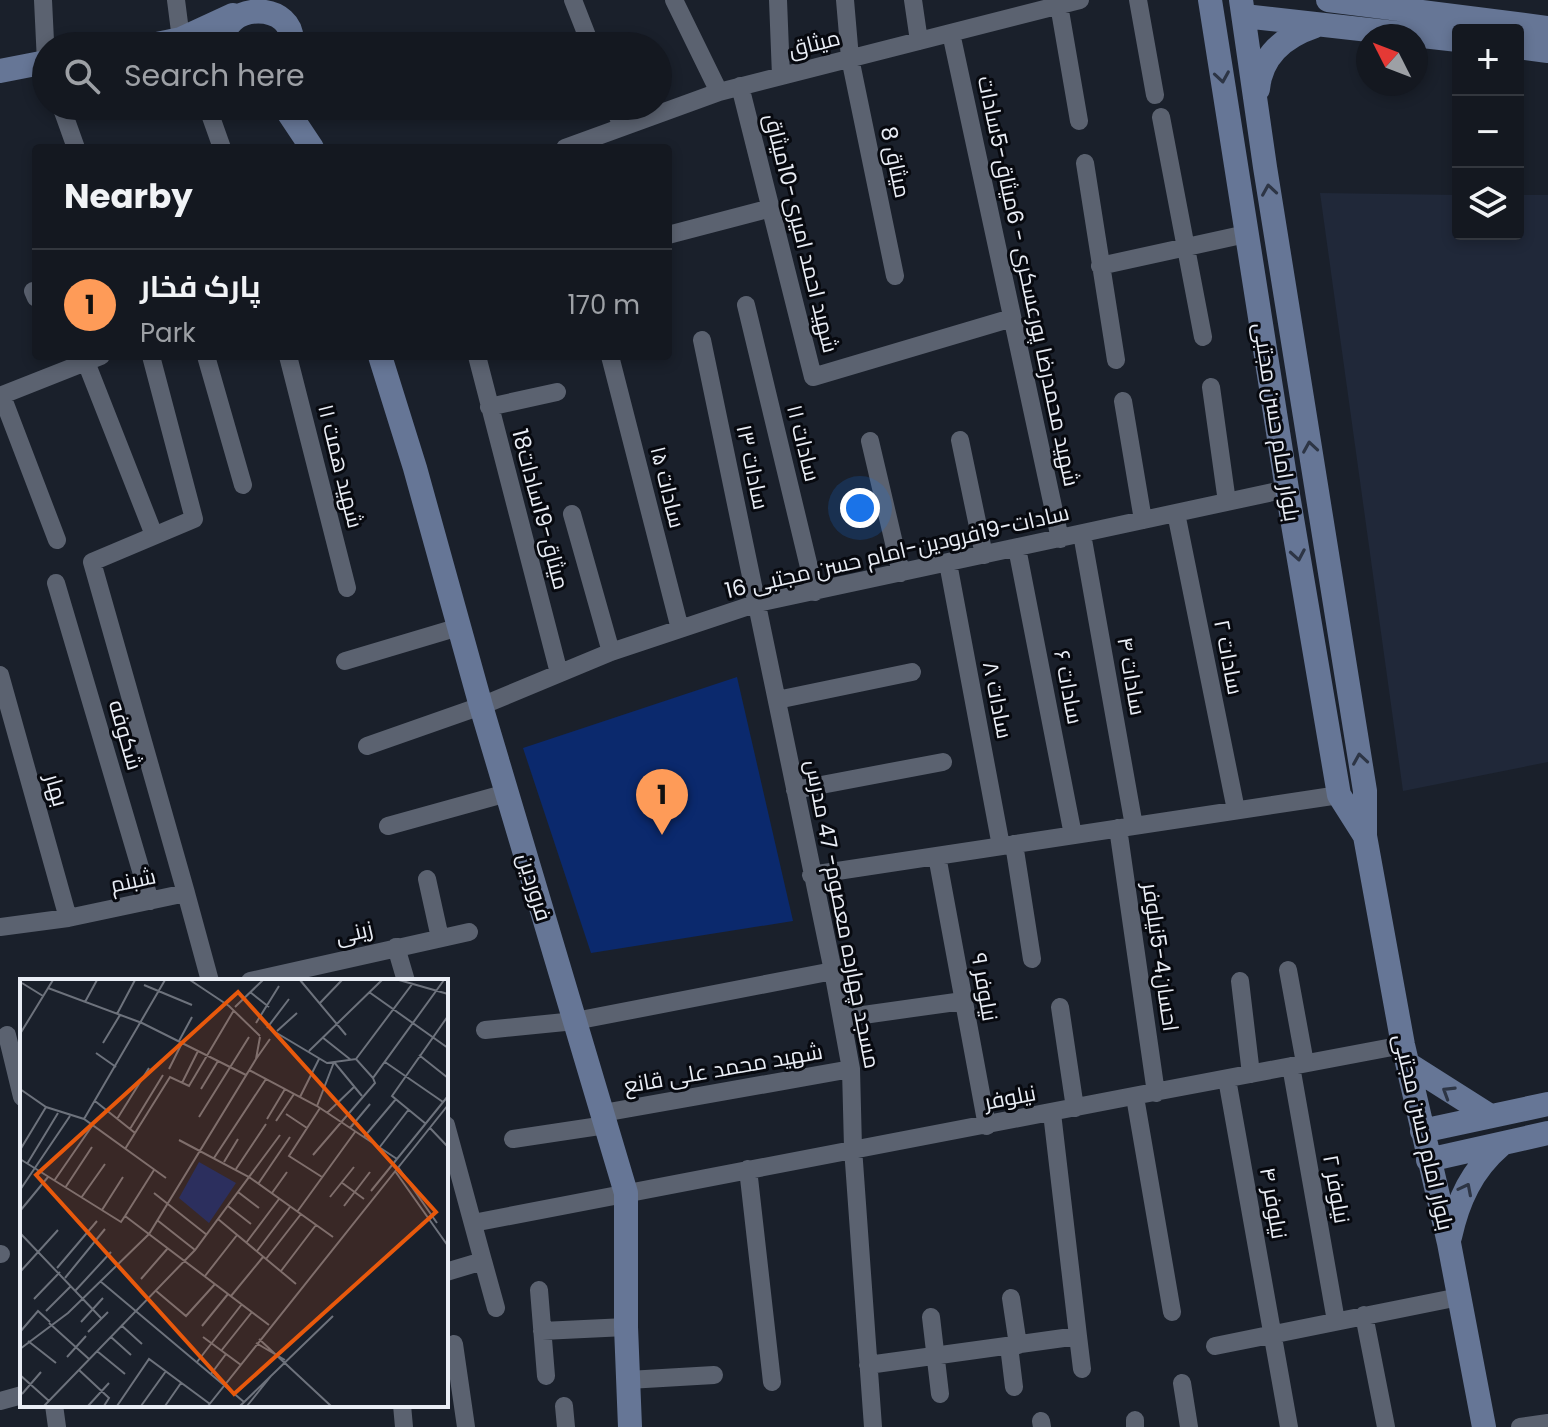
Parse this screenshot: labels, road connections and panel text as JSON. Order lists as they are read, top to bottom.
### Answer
{
  "streets": {
    "main road": ["بلوار امام حسن مجتبی", "فروردین"],
    "street": [
      "میثاق",
      "میثاق 8",
      "شهید احمد امیری-10میثاق",
      "شهید محمدرضا پورعسکری - 6میثاق-5سادات",
      "سادات ۱۱",
      "شهید همت ۱۱",
      "سادات ۱۳",
      "سادات ۱۵",
      "18میثاق-19سادات",
      "سادات-19فرودین-امام حسن مجتبی 16",
      "سادات ۲",
      "سادات ۴",
      "سادات ۶",
      "سادات ۸",
      "شکوفه",
      "بهار",
      "شبنم",
      "مسجد چهارده معصوم- 47 مدرس",
      "زینی",
      "احسان4-5نیلوفر",
      "نیلوفر ۹",
      "شهید محمد علی قانع",
      "نیلوفر",
      "نیلوفر ۲",
      "نیلوفر ۴"
    ]
  },
  "crossings": [
    ["میثاق", "میثاق 8"],
    ["میثاق", "شهید احمد امیری-10میثاق"],
    ["میثاق", "شهید محمدرضا پورعسکری - 6میثاق-5سادات"],
    ["شهید احمد امیری-10میثاق", "شهید محمدرضا پورعسکری - 6میثاق-5سادات"],
    ["شهید محمدرضا پورعسکری - 6میثاق-5سادات", "سادات-19فرودین-امام حسن مجتبی 16"],
    ["بلوار امام حسن مجتبی", "سادات-19فرودین-امام حسن مجتبی 16"],
    ["بلوار امام حسن مجتبی", "نیلوفر"],
    ["سادات ۱۱", "سادات-19فرودین-امام حسن مجتبی 16"],
    ["سادات ۱۳", "سادات-19فرودین-امام حسن مجتبی 16"],
    ["سادات ۱۳", "مسجد چهارده معصوم- 47 مدرس"],
    ["سادات ۱۵", "سادات-19فرودین-امام حسن مجتبی 16"],
    ["18میثاق-19سادات", "سادات-19فرودین-امام حسن مجتبی 16"],
    ["سادات-19فرودین-امام حسن مجتبی 16", "سادات ۲"],
    ["سادات-19فرودین-امام حسن مجتبی 16", "سادات ۴"],
    ["سادات-19فرودین-امام حسن مجتبی 16", "سادات ۶"],
    ["سادات-19فرودین-امام حسن مجتبی 16", "سادات ۸"],
    ["سادات-19فرودین-امام حسن مجتبی 16", "فروردین"],
    ["سادات-19فرودین-امام حسن مجتبی 16", "مسجد چهارده معصوم- 47 مدرس"],
    ["سادات ۴", "احسان4-5نیلوفر"],
    ["شکوفه", "شبنم"],
    ["بهار", "شبنم"],
    ["فروردین", "شهید محمد علی قانع"],
    ["فروردین", "نیلوفر"],
    ["مسجد چهارده معصوم- 47 مدرس", "شهید محمد علی قانع"],
    ["مسجد چهارده معصوم- 47 مدرس", "نیلوفر"],
    ["احسان4-5نیلوفر", "نیلوفر"],
    ["نیلوفر ۹", "نیلوفر"],
    ["نیلوفر", "نیلوفر ۲"],
    ["نیلوفر", "نیلوفر ۴"]
  ],
  "north": "top left",
  "page": {
    "map_buttons": ["+", "−"],
    "search": "Search here",
    "heading": "Nearby",
    "list": [
      {
        "mark": "1",
        "name": "پارک فخار",
        "note": "Park",
        "value": "170 m"
      }
    ],
    "pins": "1"
  }
}
